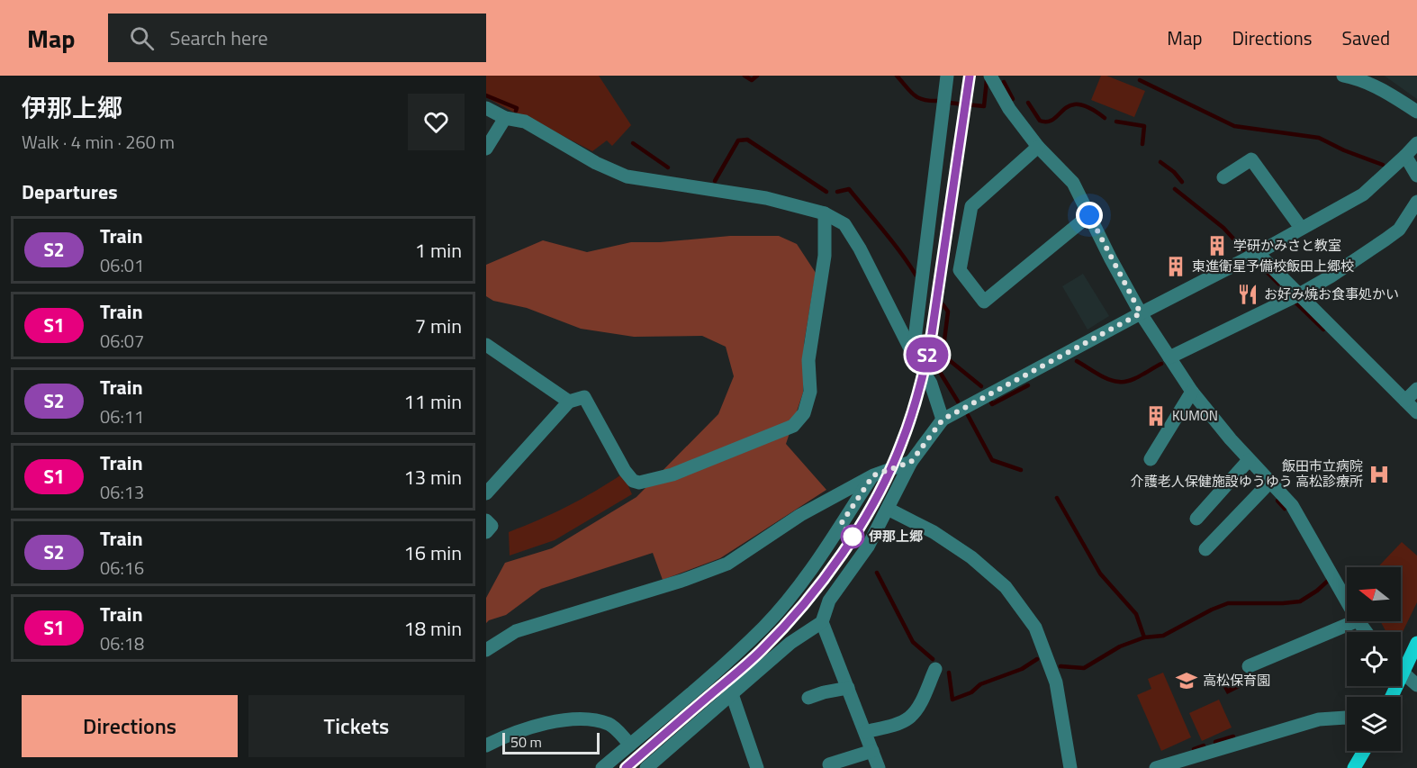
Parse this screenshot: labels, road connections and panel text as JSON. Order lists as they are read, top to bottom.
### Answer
{
  "places": {
    "building": ["学研かみさと教室", "東進衛星予備校飯田上郷校", "KUMON"],
    "restaurant": ["お好み焼お食事処かい"],
    "hospital": ["飯田市立病院 介護老人保健施設ゆうゆう 高松診療所"],
    "other": ["伊那上郷"],
    "school or university": ["高松保育園"]
  },
  "scale_bar": "50 m",
  "north": "left",
  "page": {
    "header": "Map",
    "search": "Search here",
    "nav": ["Map", "Directions", "Saved"],
    "heading": [
      ["伊那上郷", "Walk · 4 min · 260 m"],
      "Departures"
    ],
    "on_map": "S2",
    "list": [
      {
        "mark": "S2",
        "name": "Train",
        "note": "06:01",
        "value": "1 min"
      },
      {
        "mark": "S1",
        "name": "Train",
        "note": "06:07",
        "value": "7 min"
      },
      {
        "mark": "S2",
        "name": "Train",
        "note": "06:11",
        "value": "11 min"
      },
      {
        "mark": "S1",
        "name": "Train",
        "note": "06:13",
        "value": "13 min"
      },
      {
        "mark": "S2",
        "name": "Train",
        "note": "06:16",
        "value": "16 min"
      },
      {
        "mark": "S1",
        "name": "Train",
        "note": "06:18",
        "value": "18 min"
      }
    ],
    "buttons": ["Directions", "Tickets"],
    "scale": "50 m"
  }
}
